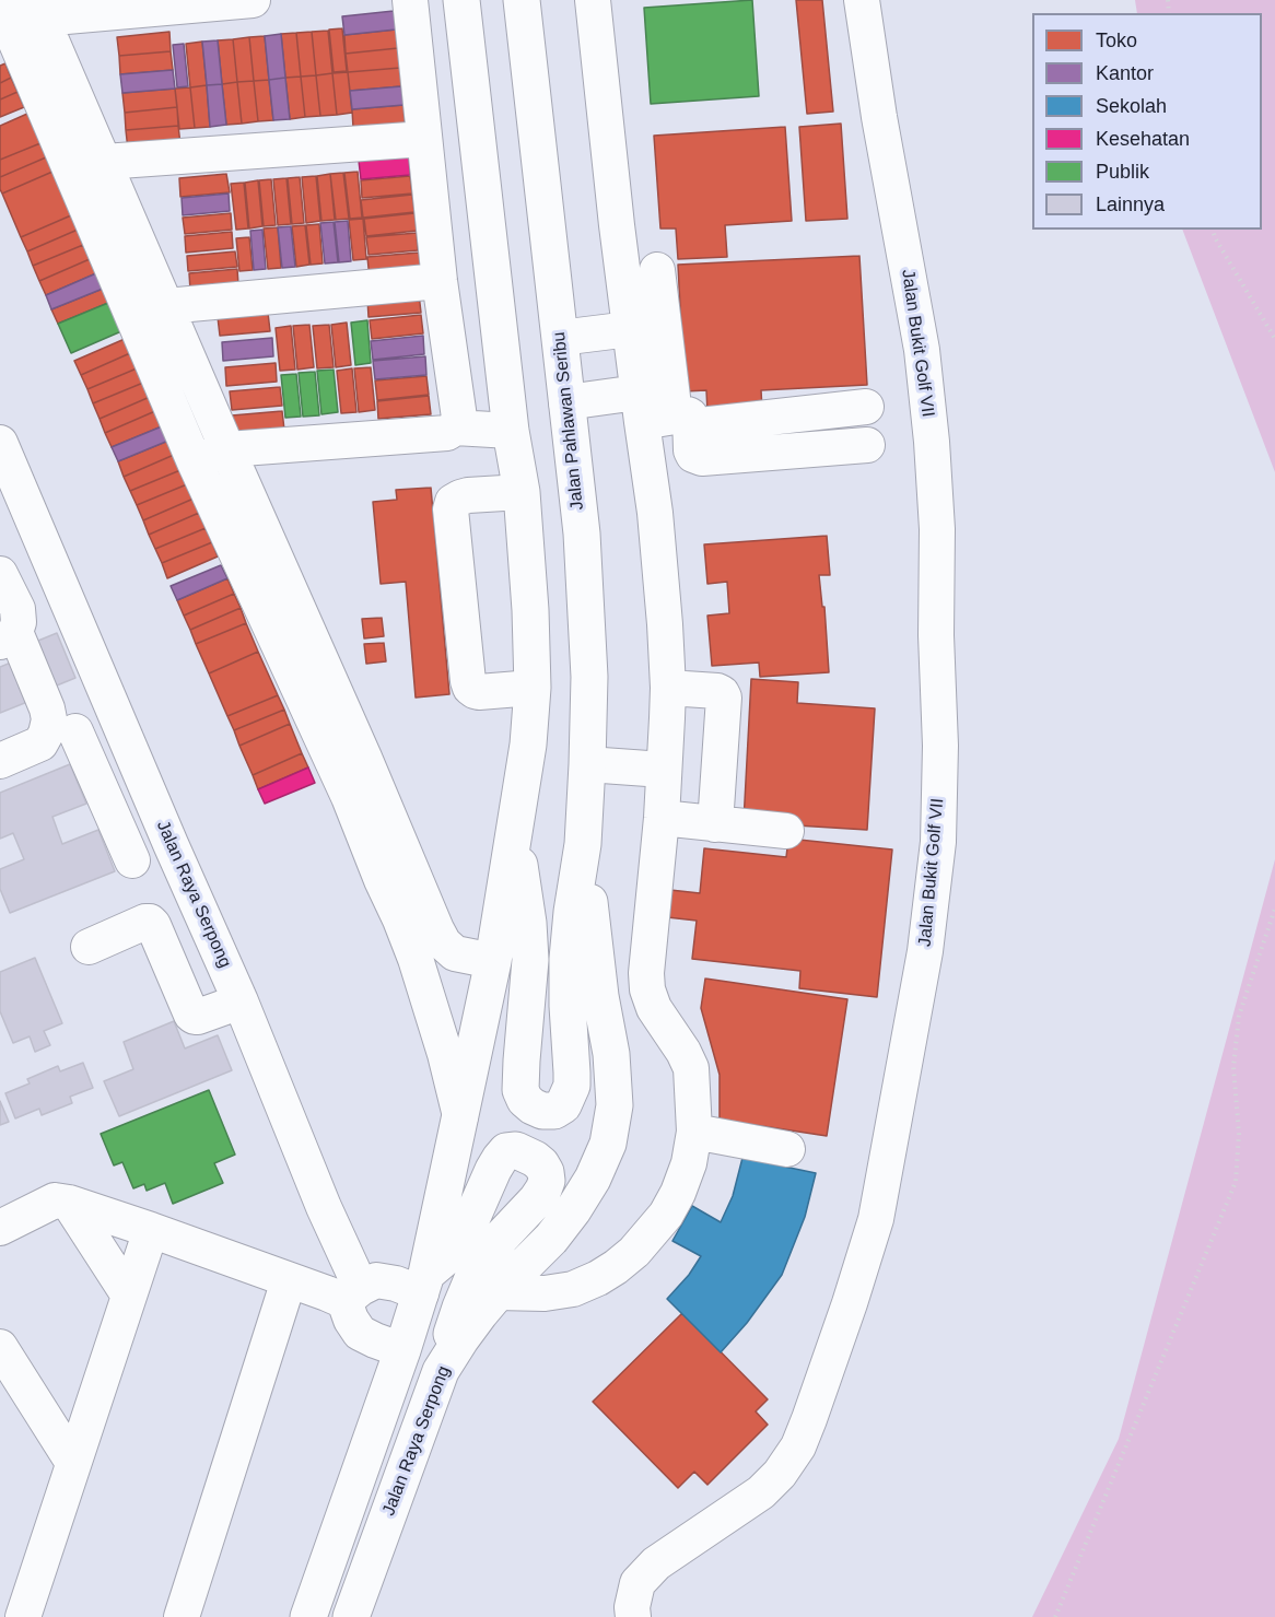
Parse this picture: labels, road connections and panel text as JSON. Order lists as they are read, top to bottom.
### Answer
{
  "streets": {
    "main road": ["Jalan Pahlawan Seribu", "Jalan Raya Serpong"],
    "street": ["Jalan Bukit Golf VII"]
  },
  "crossings": [
    ["Jalan Pahlawan Seribu", "Jalan Raya Serpong"]
  ],
  "legend": [
    "Toko",
    "Kantor",
    "Sekolah",
    "Kesehatan",
    "Publik",
    "Lainnya"
  ]
}
